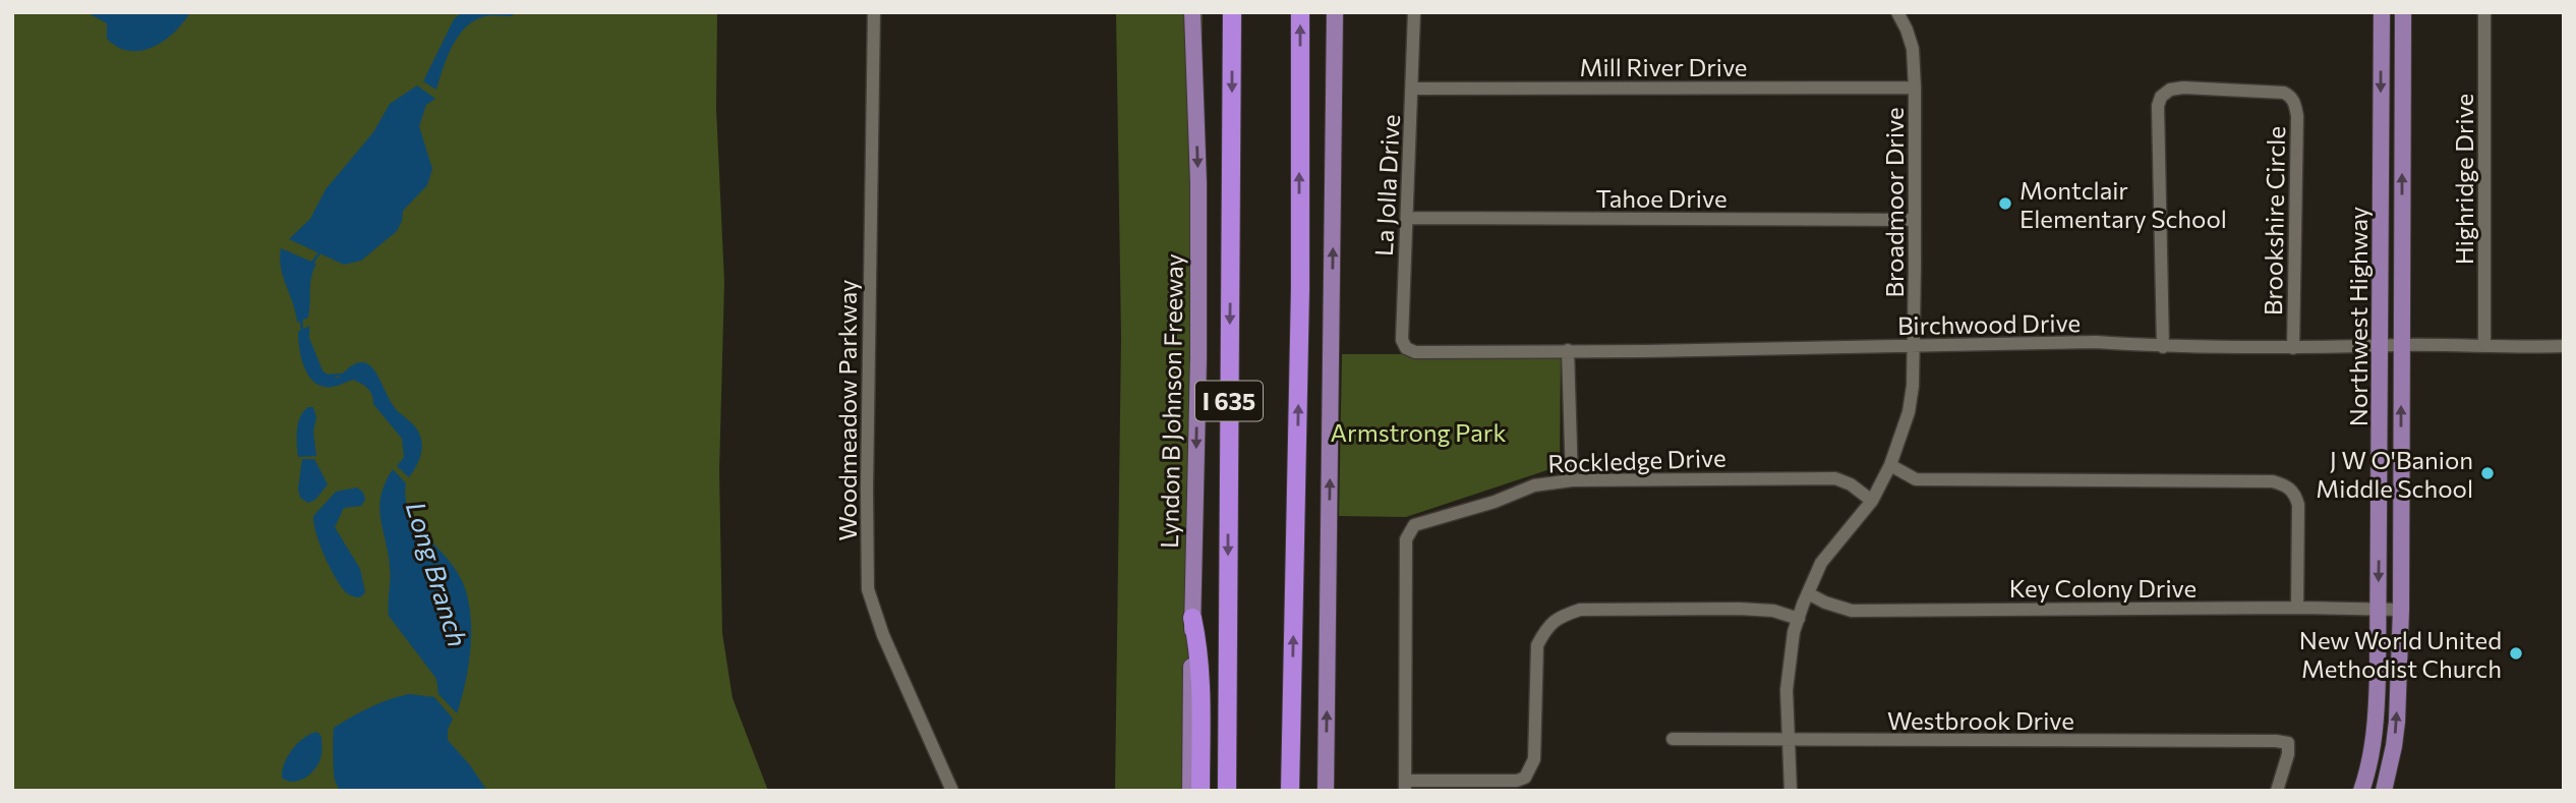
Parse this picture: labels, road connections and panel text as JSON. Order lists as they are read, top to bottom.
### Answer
{
  "streets": {
    "highway": ["I 635"],
    "main road": ["Northwest Highway", "Lyndon B Johnson Freeway"],
    "street": [
      "Mill River Drive",
      "Highridge Drive",
      "La Jolla Drive",
      "Tahoe Drive",
      "Broadmoor Drive",
      "Brookshire Circle",
      "Birchwood Drive",
      "Woodmeadow Parkway",
      "Rockledge Drive",
      "Key Colony Drive",
      "Westbrook Drive"
    ]
  },
  "crossings": [
    ["Mill River Drive", "La Jolla Drive"],
    ["Mill River Drive", "Broadmoor Drive"],
    ["Highridge Drive", "Birchwood Drive"],
    ["La Jolla Drive", "Tahoe Drive"],
    ["La Jolla Drive", "Birchwood Drive"],
    ["Tahoe Drive", "Broadmoor Drive"],
    ["Broadmoor Drive", "Birchwood Drive"],
    ["Broadmoor Drive", "Rockledge Drive"],
    ["Broadmoor Drive", "Key Colony Drive"],
    ["Broadmoor Drive", "Westbrook Drive"],
    ["Brookshire Circle", "Birchwood Drive"],
    ["Northwest Highway", "Birchwood Drive"],
    ["Northwest Highway", "Key Colony Drive"]
  ],
  "water": ["Long Branch"],
  "parks": ["Armstrong Park"],
  "places": ["Montclair Elementary School", "J W O'Banion Middle School", "New World United Methodist Church"]
}
